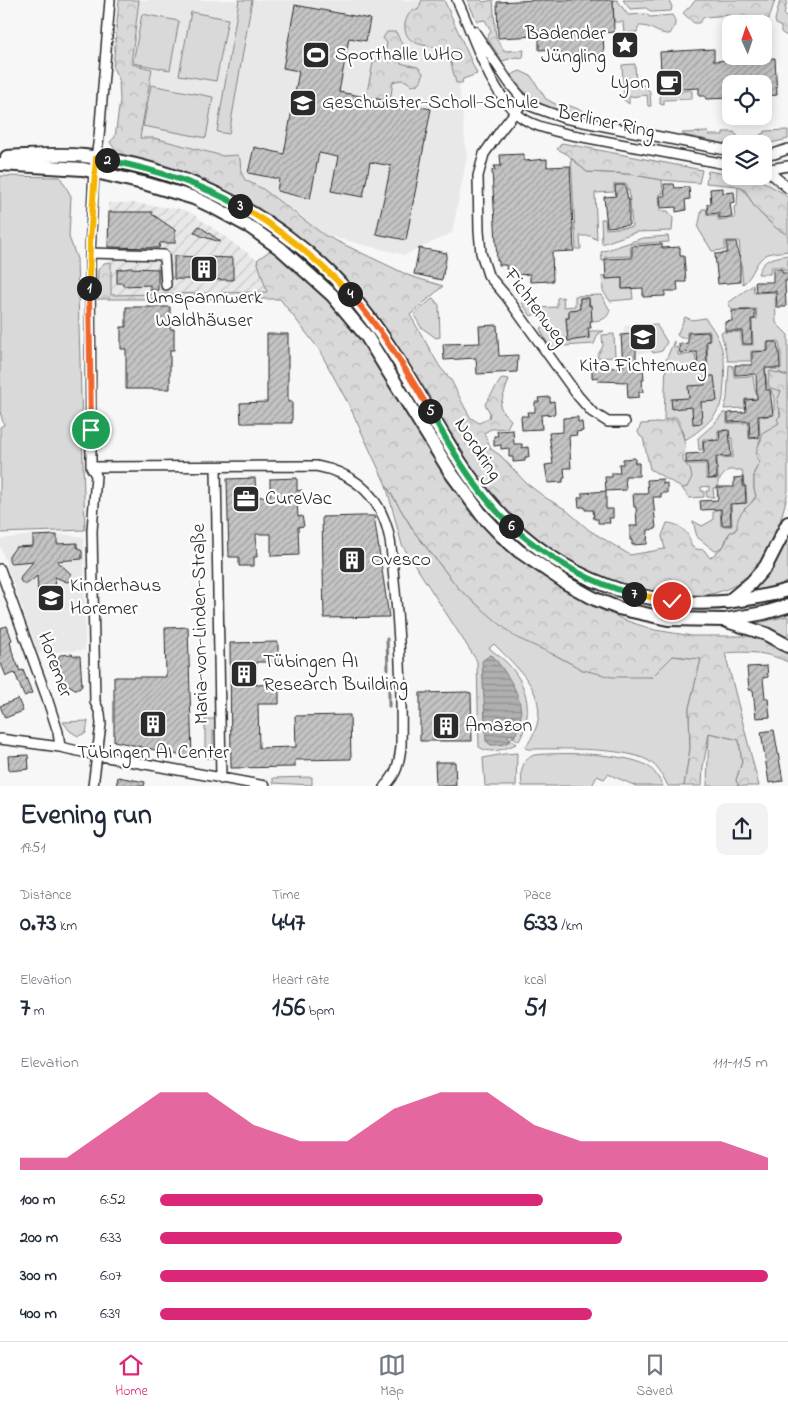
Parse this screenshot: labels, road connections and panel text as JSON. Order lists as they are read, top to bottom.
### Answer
{
  "streets": {
    "street": [
      "Berliner Ring",
      "Fichtenweg",
      "Nordring",
      "Maria-von-Linden-Straße",
      "Horemer"
    ]
  },
  "crossings": [
    ["Berliner Ring", "Fichtenweg"]
  ],
  "places": {
    "place": ["Badender Jüngling"],
    "sports": ["Sporthalle WHO"],
    "cafe": ["Lyon"],
    "school or university": ["Geschwister-Scholl-Schule", "Kita Fichtenweg", "Kinderhaus Horemer"],
    "building": [
      "Umspannwerk Waldhäuser",
      "Ovesco",
      "Tübingen AI Research Building",
      "Tübingen AI Center",
      "Amazon"
    ],
    "office": ["CureVac"]
  },
  "north": "top",
  "page": {
    "pins": [
      "2",
      "3",
      "1",
      "4",
      "5",
      "6",
      "7"
    ],
    "heading": ["Evening run", "19:51"],
    "stats": [
      ["Distance", "0.73 km"],
      ["Time", "4:47"],
      ["Pace", "6:33 /km"],
      ["Elevation", "7 m"],
      ["Heart rate", "156 bpm"],
      ["kcal", "51"]
    ],
    "chart": ["Elevation", "111–115 m"],
    "list": [
      {
        "name": "100 m",
        "note": "6:52"
      },
      {
        "name": "200 m",
        "note": "6:33"
      },
      {
        "name": "300 m",
        "note": "6:07"
      },
      {
        "name": "400 m",
        "note": "6:39"
      }
    ],
    "tabs": ["Home", "Map", "Saved"]
  }
}
